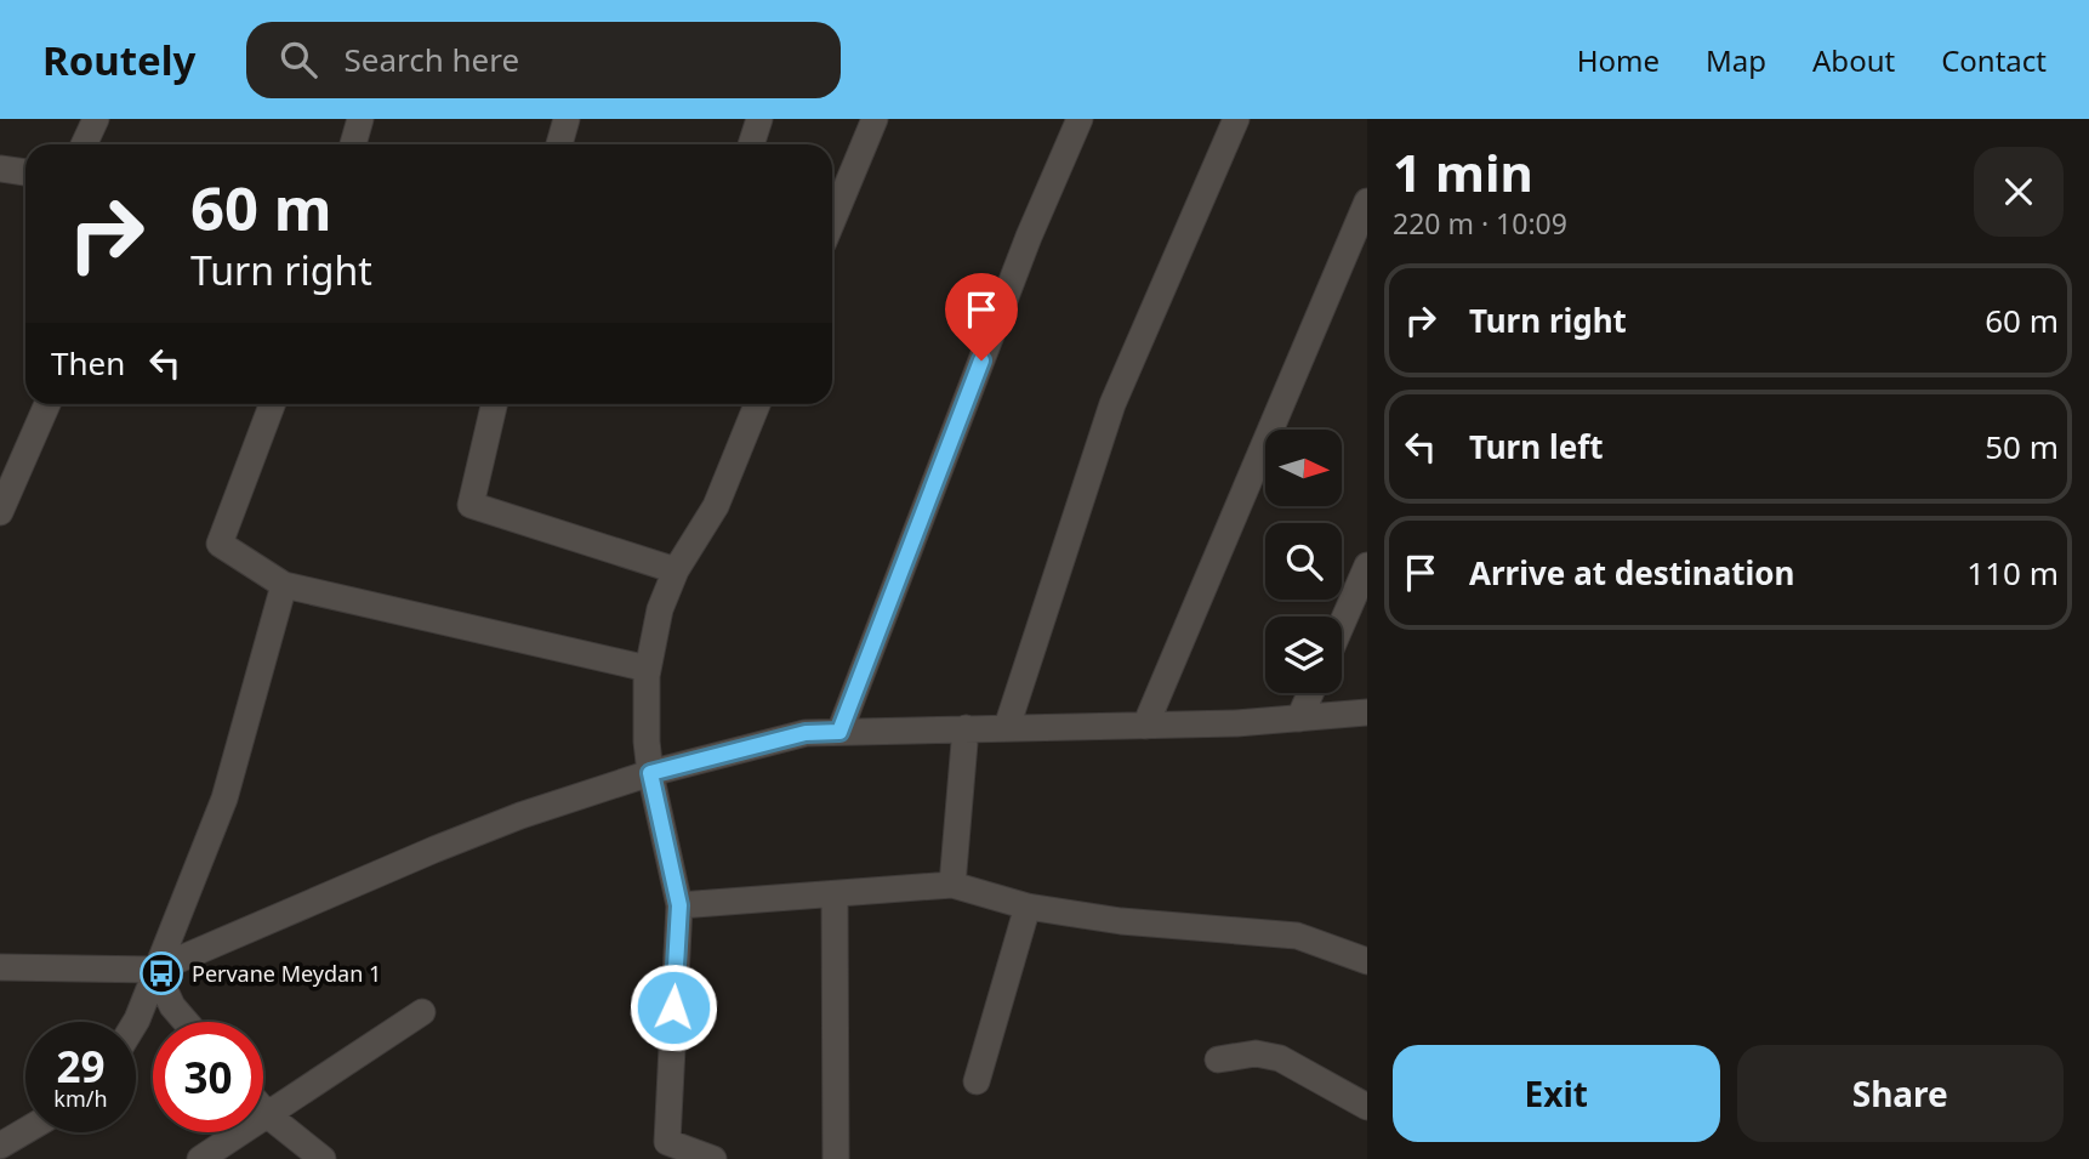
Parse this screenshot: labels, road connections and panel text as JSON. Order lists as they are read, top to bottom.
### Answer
{
  "places": {
    "bus stop": ["Pervane Meydan 1"]
  },
  "north": "right",
  "page": {
    "header": "Routely",
    "search": "Search here",
    "nav": [
      "Home",
      "Map",
      "About",
      "Contact"
    ],
    "heading": ["1 min", "220 m · 10:09"],
    "turn": ["60 m", "Turn right"],
    "list": [
      {
        "name": "Turn right",
        "value": "60 m"
      },
      {
        "name": "Turn left",
        "value": "50 m"
      },
      {
        "name": "Arrive at destination",
        "value": "110 m"
      }
    ],
    "then": "Then",
    "speed": "29 km/h",
    "limit": "30",
    "buttons": ["Exit", "Share"]
  }
}
